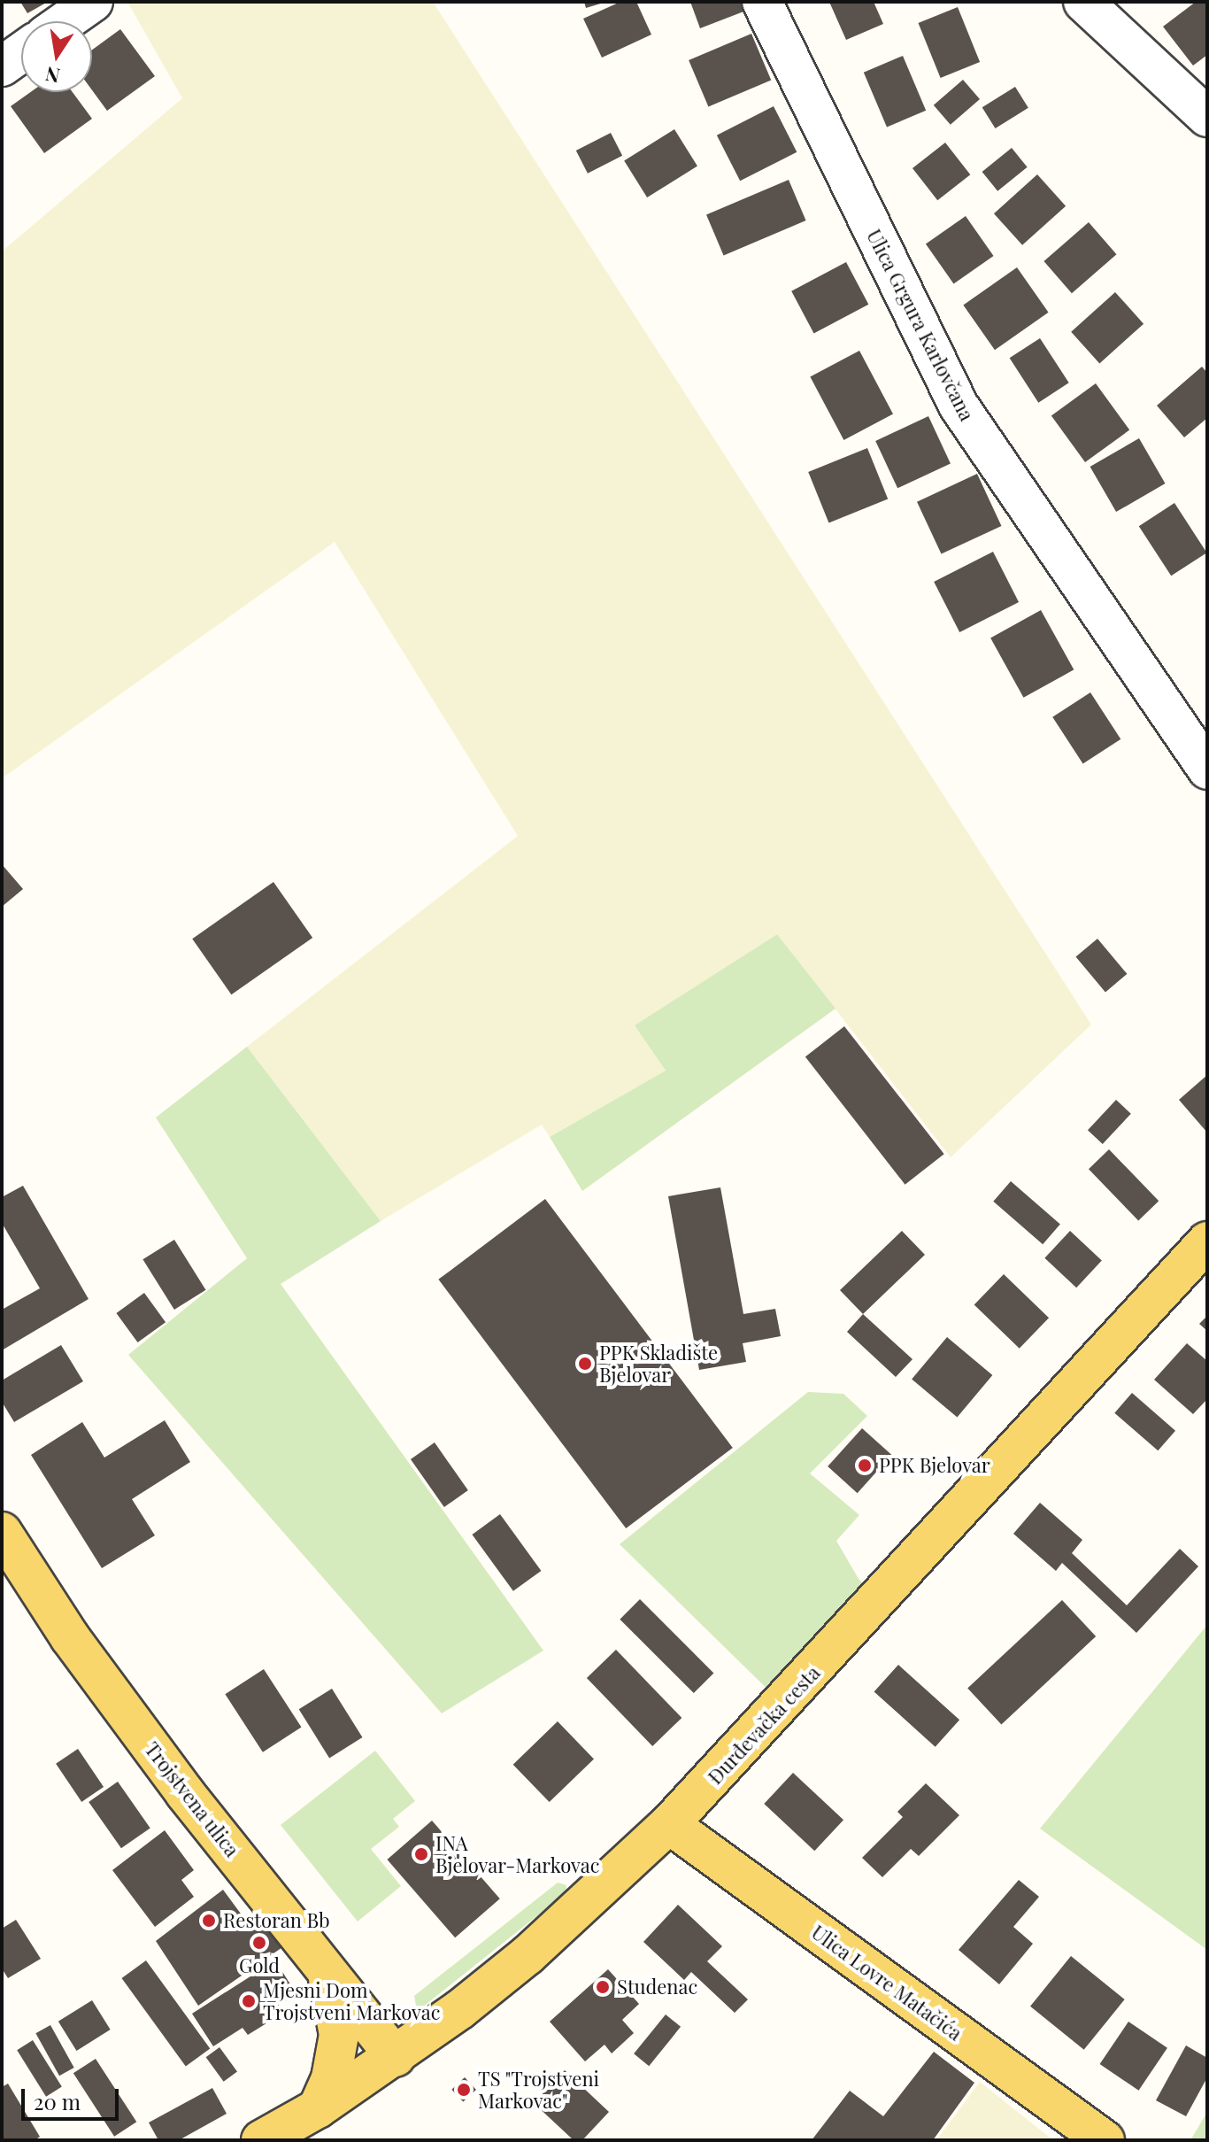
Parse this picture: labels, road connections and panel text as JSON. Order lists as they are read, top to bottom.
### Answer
{
  "streets": {
    "main road": ["Đurđevačka cesta", "Trojstvena ulica", "Ulica Lovre Matačića"],
    "street": ["Ulica Grgura Karlovčana"]
  },
  "crossings": [
    ["Đurđevačka cesta", "Trojstvena ulica"],
    ["Đurđevačka cesta", "Ulica Lovre Matačića"]
  ],
  "places": [
    "PPK Skladište Bjelovar",
    "PPK Bjelovar",
    "INA Bjelovar-Markovac",
    "Restoran Bb",
    "Gold",
    "Studenac",
    "Mjesni Dom Trojstveni Markovac",
    "TS \"Trojstveni Markovac\""
  ],
  "scale_bar": "20 m",
  "north": "bottom"
}
